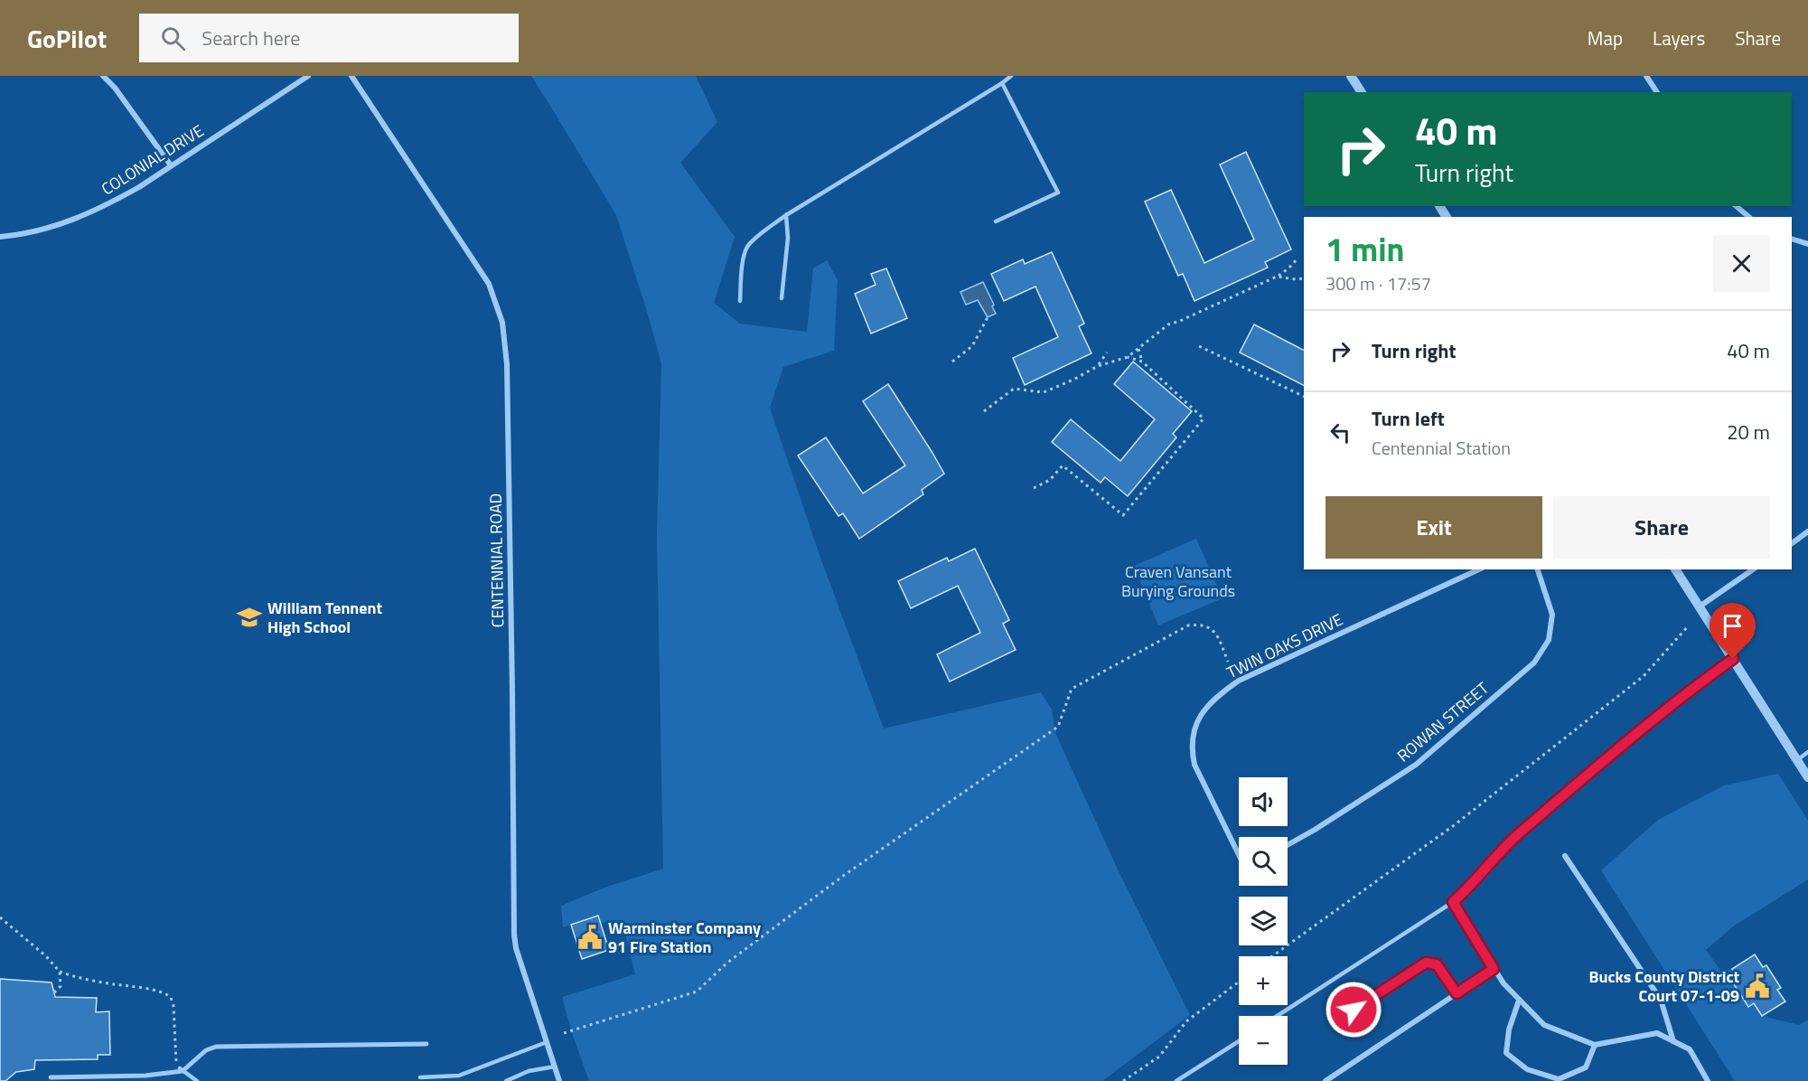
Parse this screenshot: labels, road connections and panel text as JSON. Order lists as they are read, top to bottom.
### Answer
{
  "streets": {
    "street": [
      "COLONIAL DRIVE",
      "CENTENNIAL ROAD",
      "TWIN OAKS DRIVE",
      "ROWAN STREET"
    ]
  },
  "parks": ["Craven Vansant Burying Grounds"],
  "places": {
    "school or university": ["William Tennent High School"],
    "public building": ["Warminster Company 91 Fire Station", "Bucks County District Court 07-1-09"]
  },
  "page": {
    "header": "GoPilot",
    "search": "Search here",
    "nav": ["Map", "Layers", "Share"],
    "turn": ["40 m", "Turn right"],
    "heading": ["1 min", "300 m · 17:57"],
    "list": [
      {
        "name": "Turn right",
        "value": "40 m"
      },
      {
        "name": "Turn left",
        "note": "Centennial Station",
        "value": "20 m"
      }
    ],
    "buttons": ["Exit", "Share"],
    "map_buttons": ["+", "−"]
  }
}
